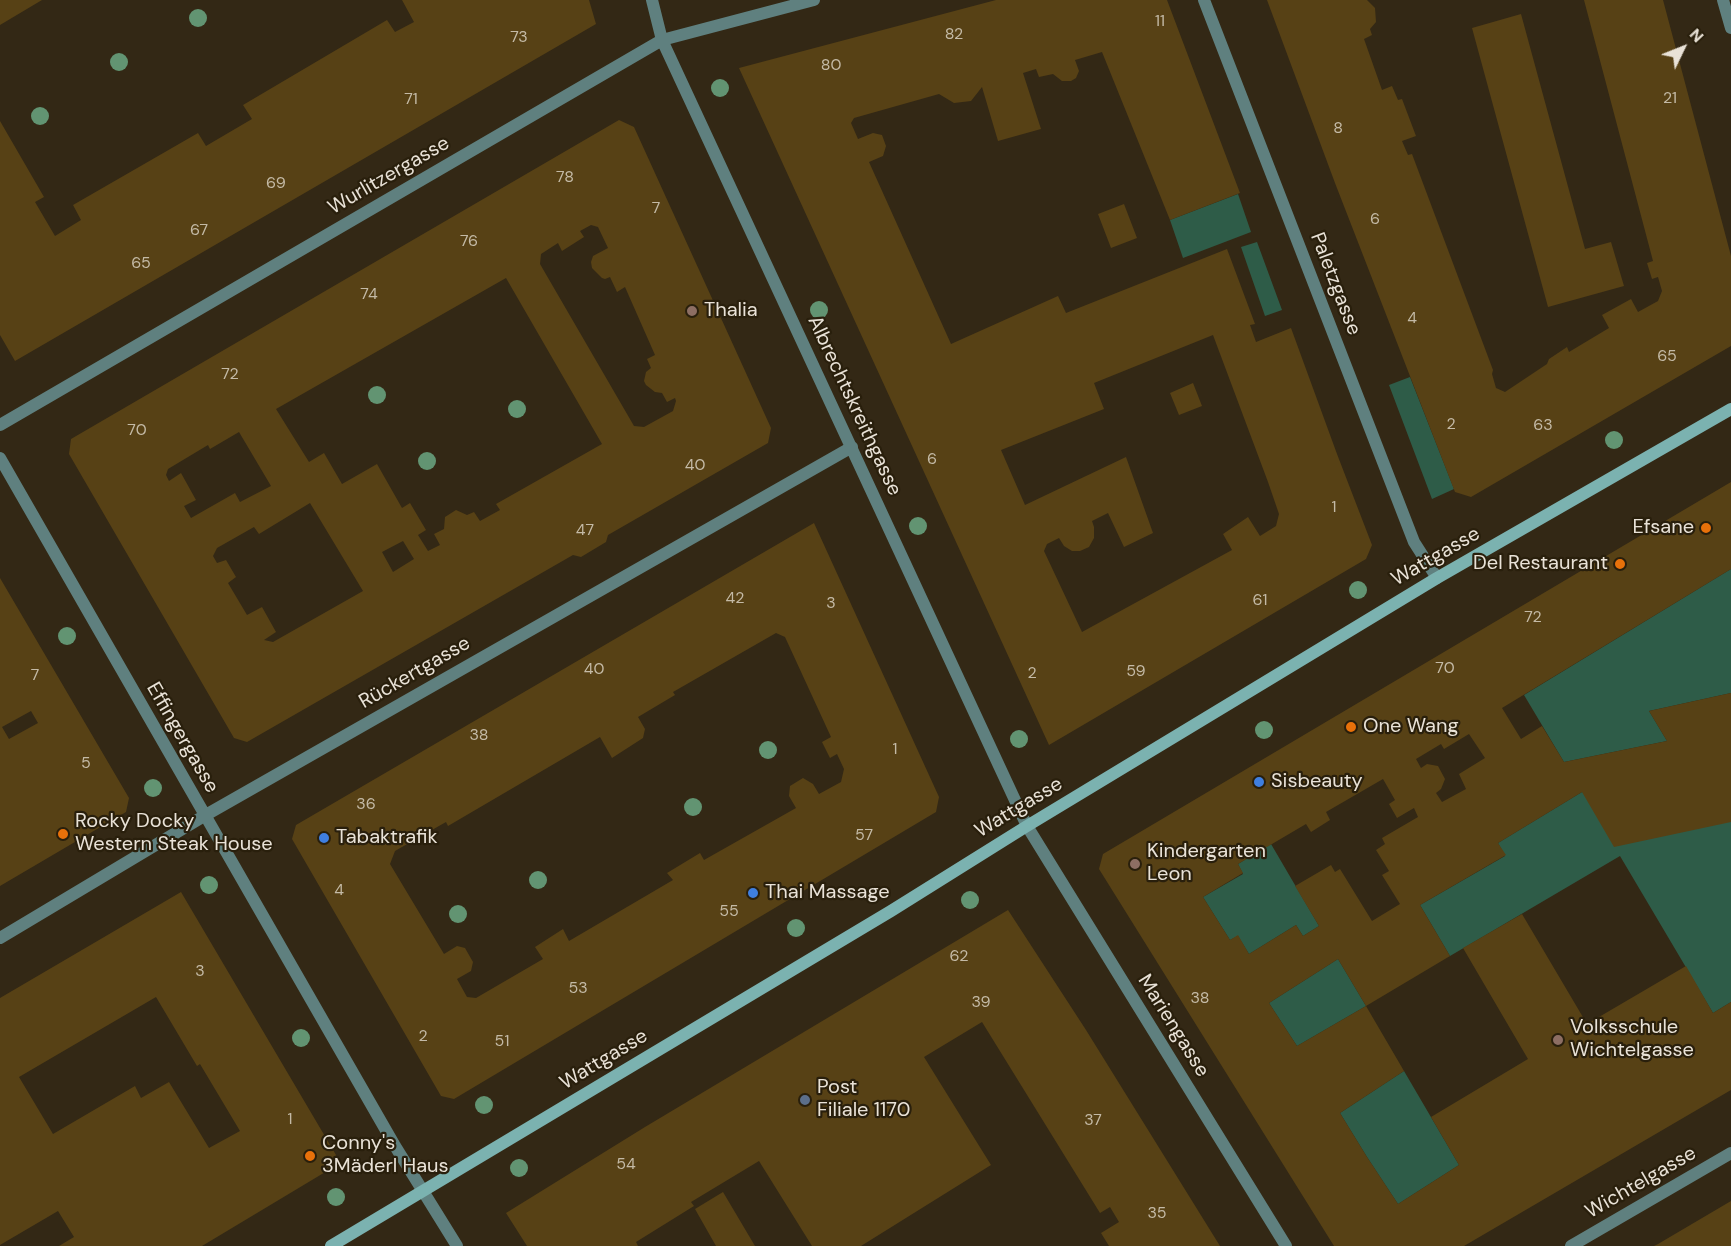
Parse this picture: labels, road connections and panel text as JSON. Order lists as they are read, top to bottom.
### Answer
{
  "streets": {
    "main road": ["Wattgasse"],
    "street": [
      "Wurlitzergasse",
      "Paletzgasse",
      "Albrechtskreithgasse",
      "Rückertgasse",
      "Effingergasse",
      "Mariengasse",
      "Wichtelgasse"
    ]
  },
  "crossings": [
    ["Wurlitzergasse", "Albrechtskreithgasse"],
    ["Paletzgasse", "Wattgasse"],
    ["Albrechtskreithgasse", "Wattgasse"],
    ["Albrechtskreithgasse", "Rückertgasse"],
    ["Albrechtskreithgasse", "Mariengasse"],
    ["Wattgasse", "Effingergasse"],
    ["Wattgasse", "Mariengasse"],
    ["Rückertgasse", "Effingergasse"]
  ],
  "places": [
    "Thalia",
    "Efsane",
    "Del Restaurant",
    "One Wang",
    "Sisbeauty",
    "Rocky Docky Western Steak House",
    "Tabaktrafik",
    "Kindergarten Leon",
    "Thai Massage",
    "Volksschule Wichtelgasse",
    "Post Filiale 1170",
    "Conny's 3Mäderl Haus"
  ],
  "house_numbers": [
    "11",
    "82",
    "73",
    "80",
    "21",
    "71",
    "8",
    "78",
    "69",
    "7",
    "6",
    "67",
    "76",
    "65",
    "74",
    "4",
    "65",
    "72",
    "2",
    "63",
    "70",
    "6",
    "40",
    "1",
    "47",
    "42",
    "61",
    "3",
    "72",
    "70",
    "40",
    "59",
    "2",
    "7",
    "38",
    "1",
    "5",
    "36",
    "57",
    "4",
    "55",
    "62",
    "3",
    "53",
    "38",
    "39",
    "2",
    "51",
    "1",
    "37",
    "54",
    "35"
  ],
  "north": "top right"
}
